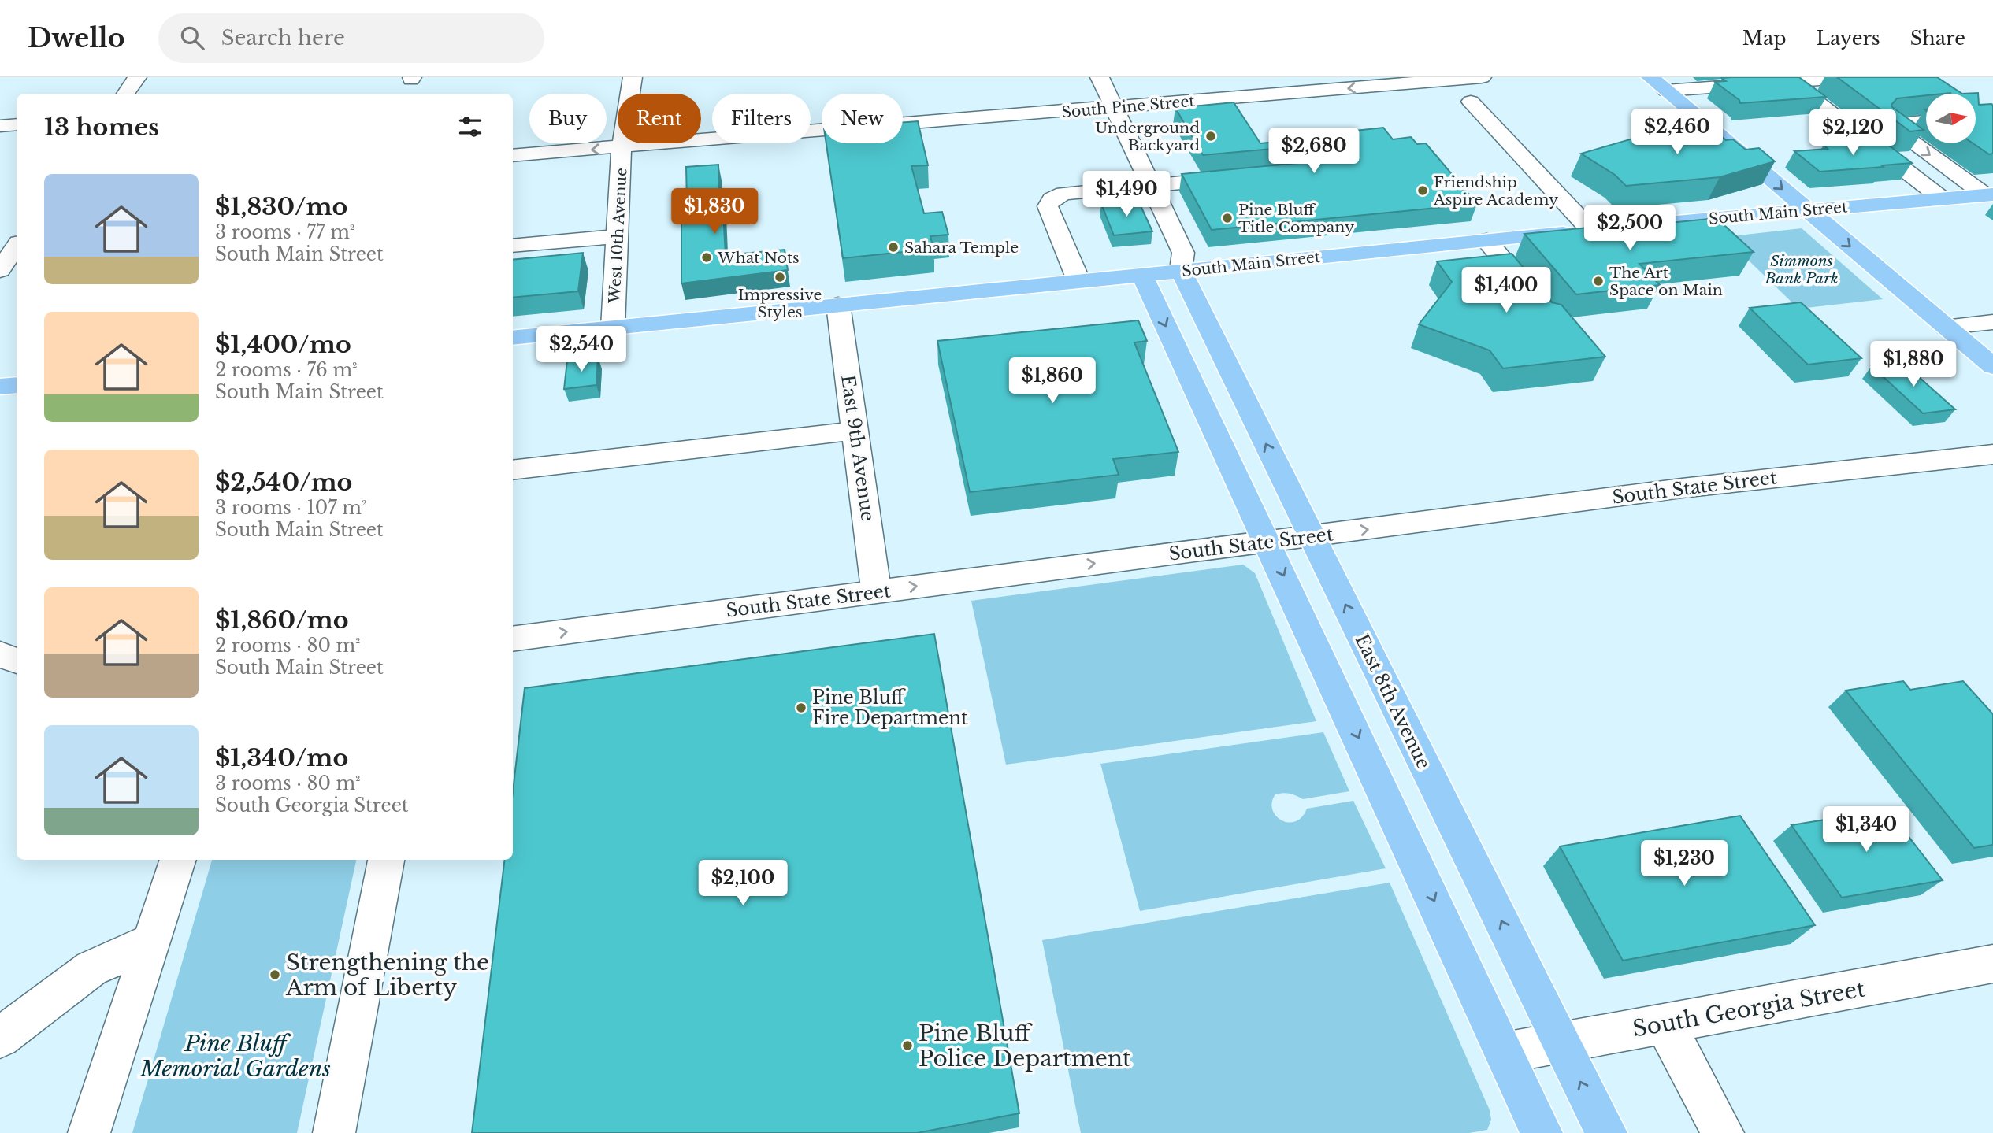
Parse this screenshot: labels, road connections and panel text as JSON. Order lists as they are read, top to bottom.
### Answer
{
  "streets": {
    "main road": ["South Main Street", "East 8th Avenue"],
    "street": [
      "South Pine Street",
      "West 10th Avenue",
      "East 9th Avenue",
      "South State Street",
      "South Georgia Street"
    ]
  },
  "crossings": [
    ["South Pine Street", "West 10th Avenue"],
    ["South Main Street", "West 10th Avenue"],
    ["South Main Street", "East 9th Avenue"],
    ["South Main Street", "East 8th Avenue"],
    ["East 9th Avenue", "South State Street"],
    ["South State Street", "East 8th Avenue"],
    ["East 8th Avenue", "South Georgia Street"]
  ],
  "one_way": ["South State Street"],
  "parks": ["Simmons Bank Park", "Pine Bluff Memorial Gardens"],
  "places": [
    "Underground Backyard",
    "Friendship Aspire Academy",
    "Pine Bluff Title Company",
    "Sahara Temple",
    "What Nots",
    "Impressive Styles",
    "The Art Space on Main",
    "Pine Bluff Fire Department",
    "Strengthening the Arm of Liberty",
    "Pine Bluff Police Department"
  ],
  "north": "right",
  "page": {
    "header": "Dwello",
    "search": "Search here",
    "nav": ["Map", "Layers", "Share"],
    "chip": [
      "Buy",
      "Rent",
      "Filters",
      "New"
    ],
    "heading": "13 homes",
    "price": [
      "$2,460",
      "$2,120",
      "$2,680",
      "$1,490",
      "$1,830",
      "$2,500",
      "$1,400",
      "$2,540",
      "$1,880",
      "$1,860",
      "$1,340",
      "$1,230",
      "$2,100"
    ],
    "list": [
      {
        "name": "$1,830/mo",
        "note": "3 rooms · 77 m² · South Main Street"
      },
      {
        "name": "$1,400/mo",
        "note": "2 rooms · 76 m² · South Main Street"
      },
      {
        "name": "$2,540/mo",
        "note": "3 rooms · 107 m² · South Main Street"
      },
      {
        "name": "$1,860/mo",
        "note": "2 rooms · 80 m² · South Main Street"
      },
      {
        "name": "$1,340/mo",
        "note": "3 rooms · 80 m² · South Georgia Street"
      }
    ]
  }
}
